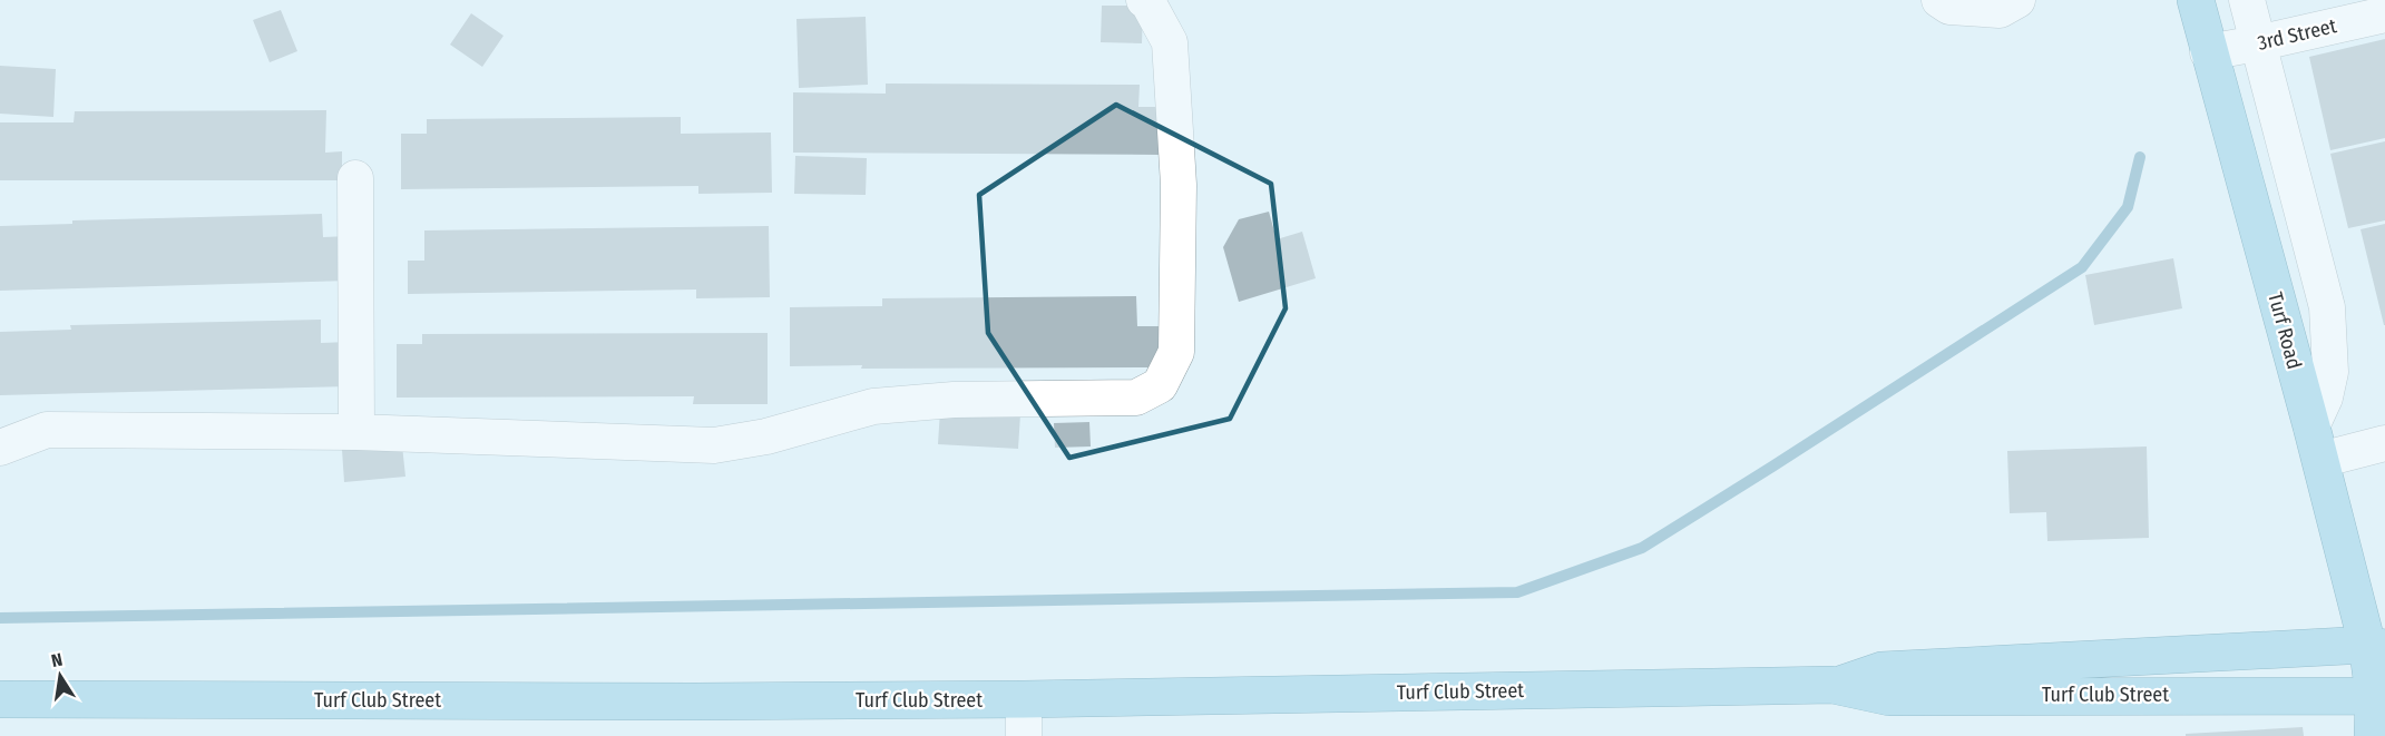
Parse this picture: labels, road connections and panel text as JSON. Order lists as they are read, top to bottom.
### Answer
{
  "streets": {
    "main road": ["Turf Road", "Turf Club Street"],
    "street": ["3rd Street"]
  },
  "crossings": [
    ["3rd Street", "Turf Road"],
    ["Turf Road", "Turf Club Street"]
  ],
  "north": "top"
}
